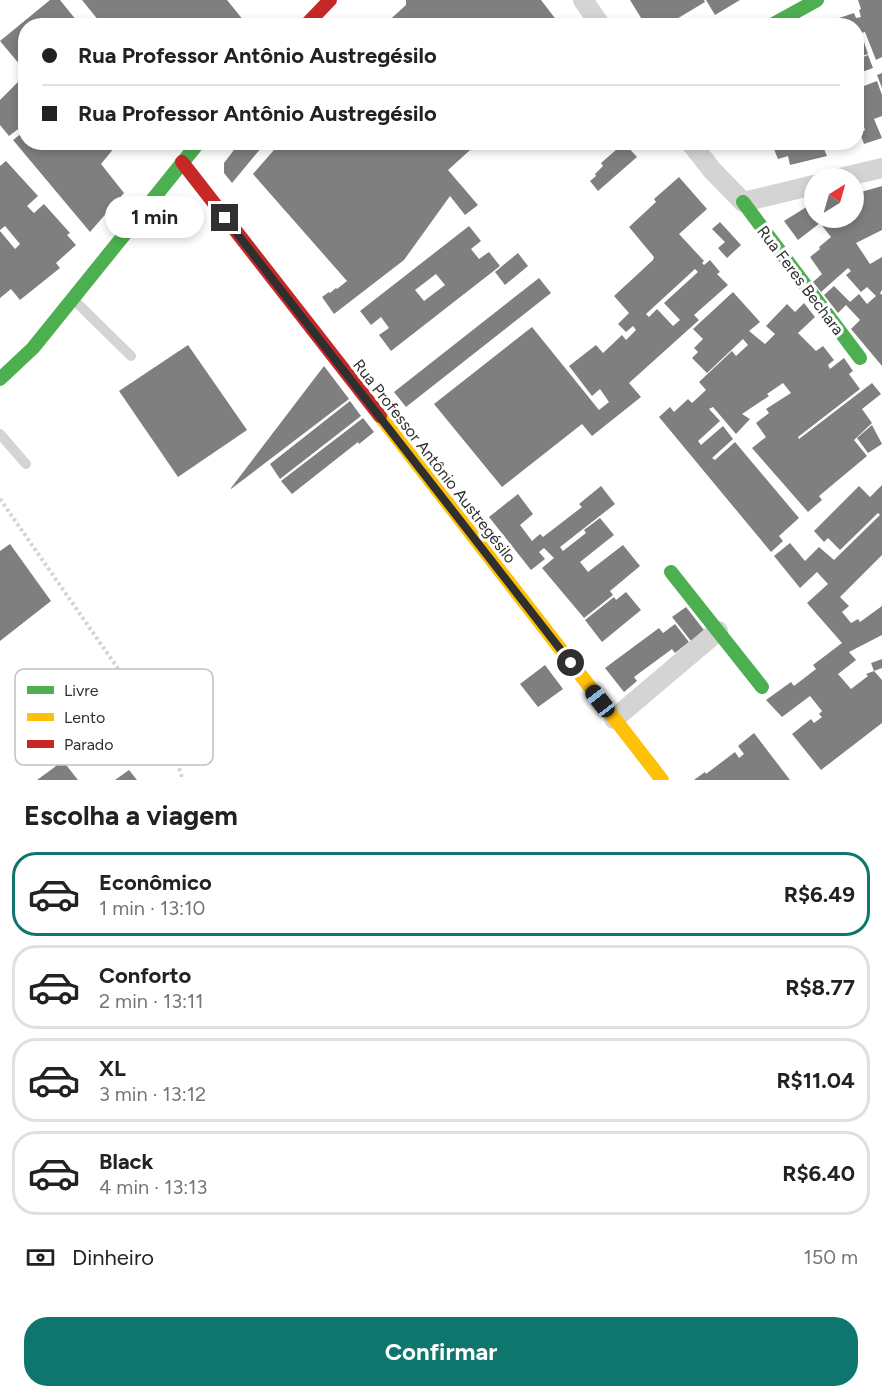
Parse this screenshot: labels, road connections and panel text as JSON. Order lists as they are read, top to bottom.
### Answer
{
  "streets": {
    "street": ["Rua Feres Bechara", "Rua Professor Antônio Austregésilo"]
  },
  "legend": ["Livre", "Lento", "Parado"],
  "north": "top right",
  "page": {
    "banner": ["Rua Professor Antônio Austregésilo", "Rua Professor Antônio Austregésilo"],
    "bubble": "1 min",
    "heading": "Escolha a viagem",
    "list": [
      {
        "name": "Econômico",
        "note": "1 min · 13:10",
        "value": "R$6.49"
      },
      {
        "name": "Conforto",
        "note": "2 min · 13:11",
        "value": "R$8.77"
      },
      {
        "name": "XL",
        "note": "3 min · 13:12",
        "value": "R$11.04"
      },
      {
        "name": "Black",
        "note": "4 min · 13:13",
        "value": "R$6.40"
      }
    ],
    "pay": ["Dinheiro", "150 m"],
    "buttons": "Confirmar"
  }
}
